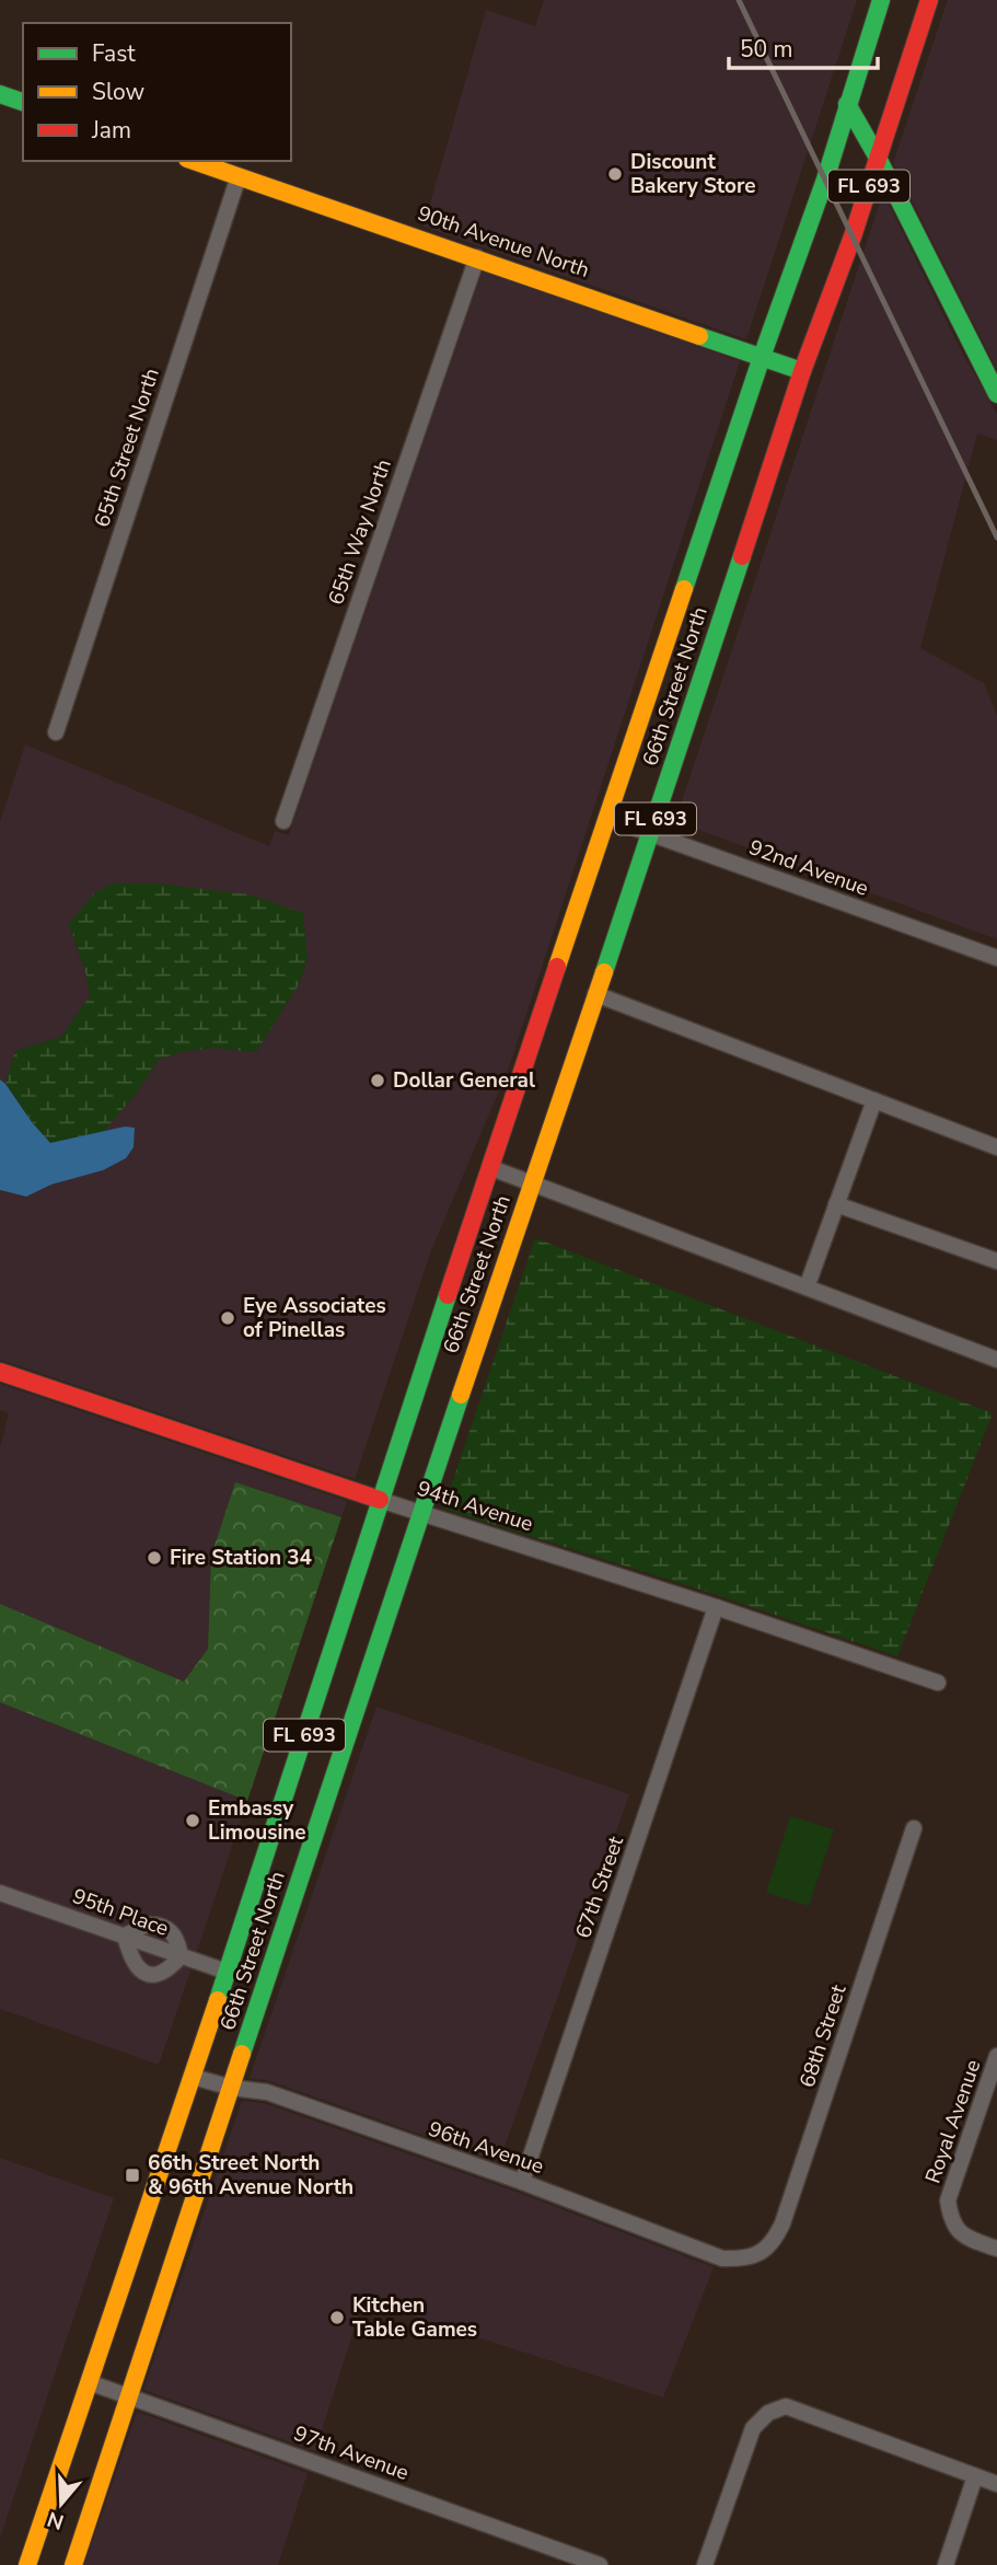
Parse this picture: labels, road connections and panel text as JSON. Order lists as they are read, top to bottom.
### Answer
{
  "streets": {
    "main road": [
      "FL 693",
      "90th Avenue North",
      "66th Street North",
      "94th Avenue"
    ],
    "street": [
      "65th Street North",
      "65th Way North",
      "92nd Avenue",
      "67th Street",
      "95th Place",
      "68th Street",
      "Royal Avenue",
      "96th Avenue",
      "97th Avenue"
    ]
  },
  "crossings": [
    ["90th Avenue North", "65th Street North"],
    ["90th Avenue North", "65th Way North"],
    ["90th Avenue North", "66th Street North"],
    ["66th Street North", "92nd Avenue"],
    ["66th Street North", "94th Avenue"],
    ["66th Street North", "95th Place"],
    ["66th Street North", "96th Avenue"],
    ["66th Street North", "97th Avenue"],
    ["94th Avenue", "67th Street"],
    ["67th Street", "96th Avenue"],
    ["68th Street", "96th Avenue"]
  ],
  "places": {
    "other": [
      "Discount Bakery Store",
      "Dollar General",
      "Eye Associates of Pinellas",
      "Fire Station 34",
      "Embassy Limousine",
      "Kitchen Table Games"
    ],
    "transit": ["66th Street North & 96th Avenue North"]
  },
  "legend": ["Fast", "Slow", "Jam"],
  "scale_bar": "50 m",
  "north": "bottom"
}
